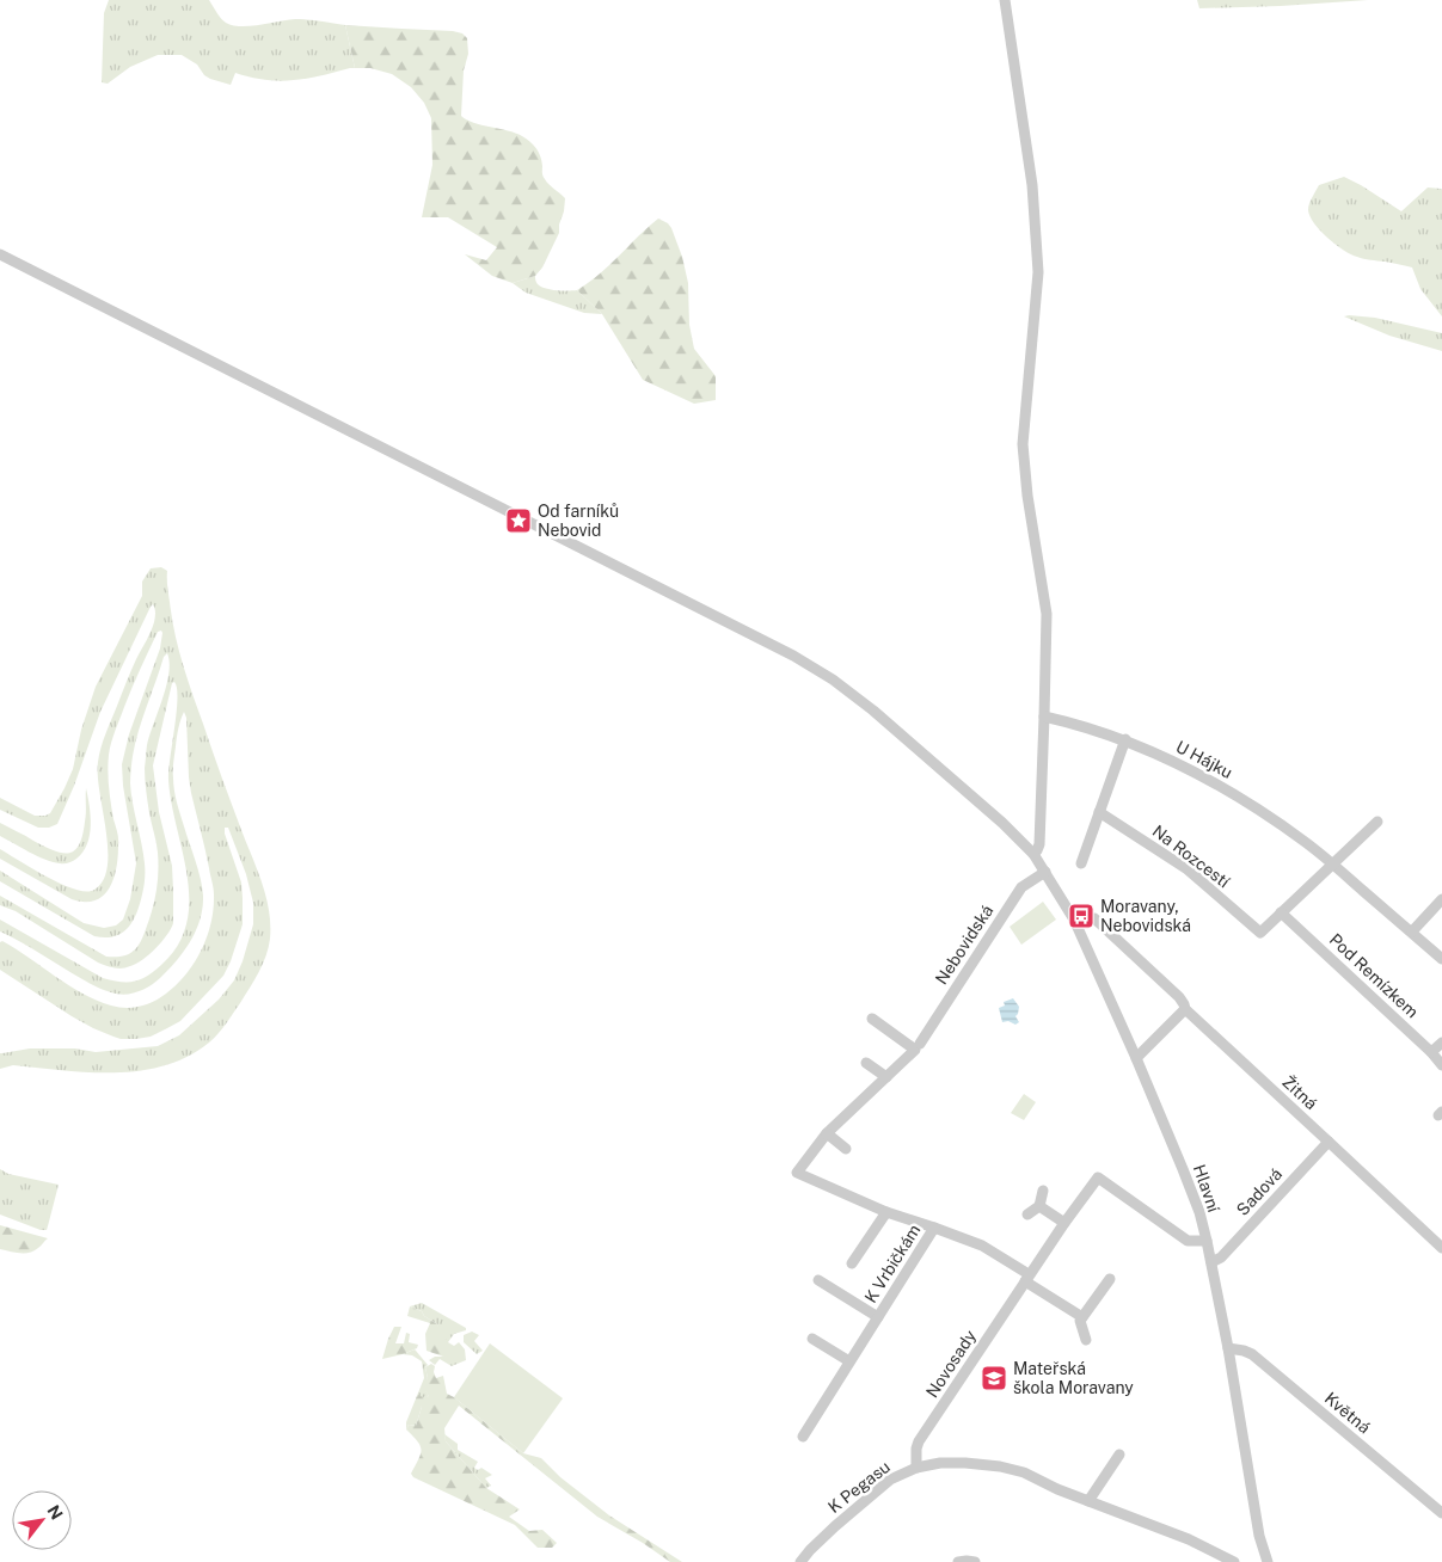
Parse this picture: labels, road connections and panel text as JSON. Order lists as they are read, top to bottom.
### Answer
{
  "streets": {
    "street": [
      "U Hájku",
      "Na Rozcestí",
      "Nebovidská",
      "Pod Remízkem",
      "Žitná",
      "Hlavní",
      "Sadová",
      "K Vrbičkám",
      "Novosady",
      "Květná",
      "K Pegasu"
    ]
  },
  "crossings": [
    ["Na Rozcestí", "Pod Remízkem"],
    ["Nebovidská", "Hlavní"],
    ["Žitná", "Sadová"],
    ["Hlavní", "Sadová"],
    ["Hlavní", "Novosady"],
    ["Hlavní", "Květná"],
    ["K Vrbičkám", "Novosady"],
    ["Novosady", "K Pegasu"]
  ],
  "places": {
    "place": ["Od farníků Nebovid"],
    "bus stop": ["Moravany, Nebovidská"],
    "school or university": ["Mateřská škola Moravany"]
  },
  "north": "top right"
}
